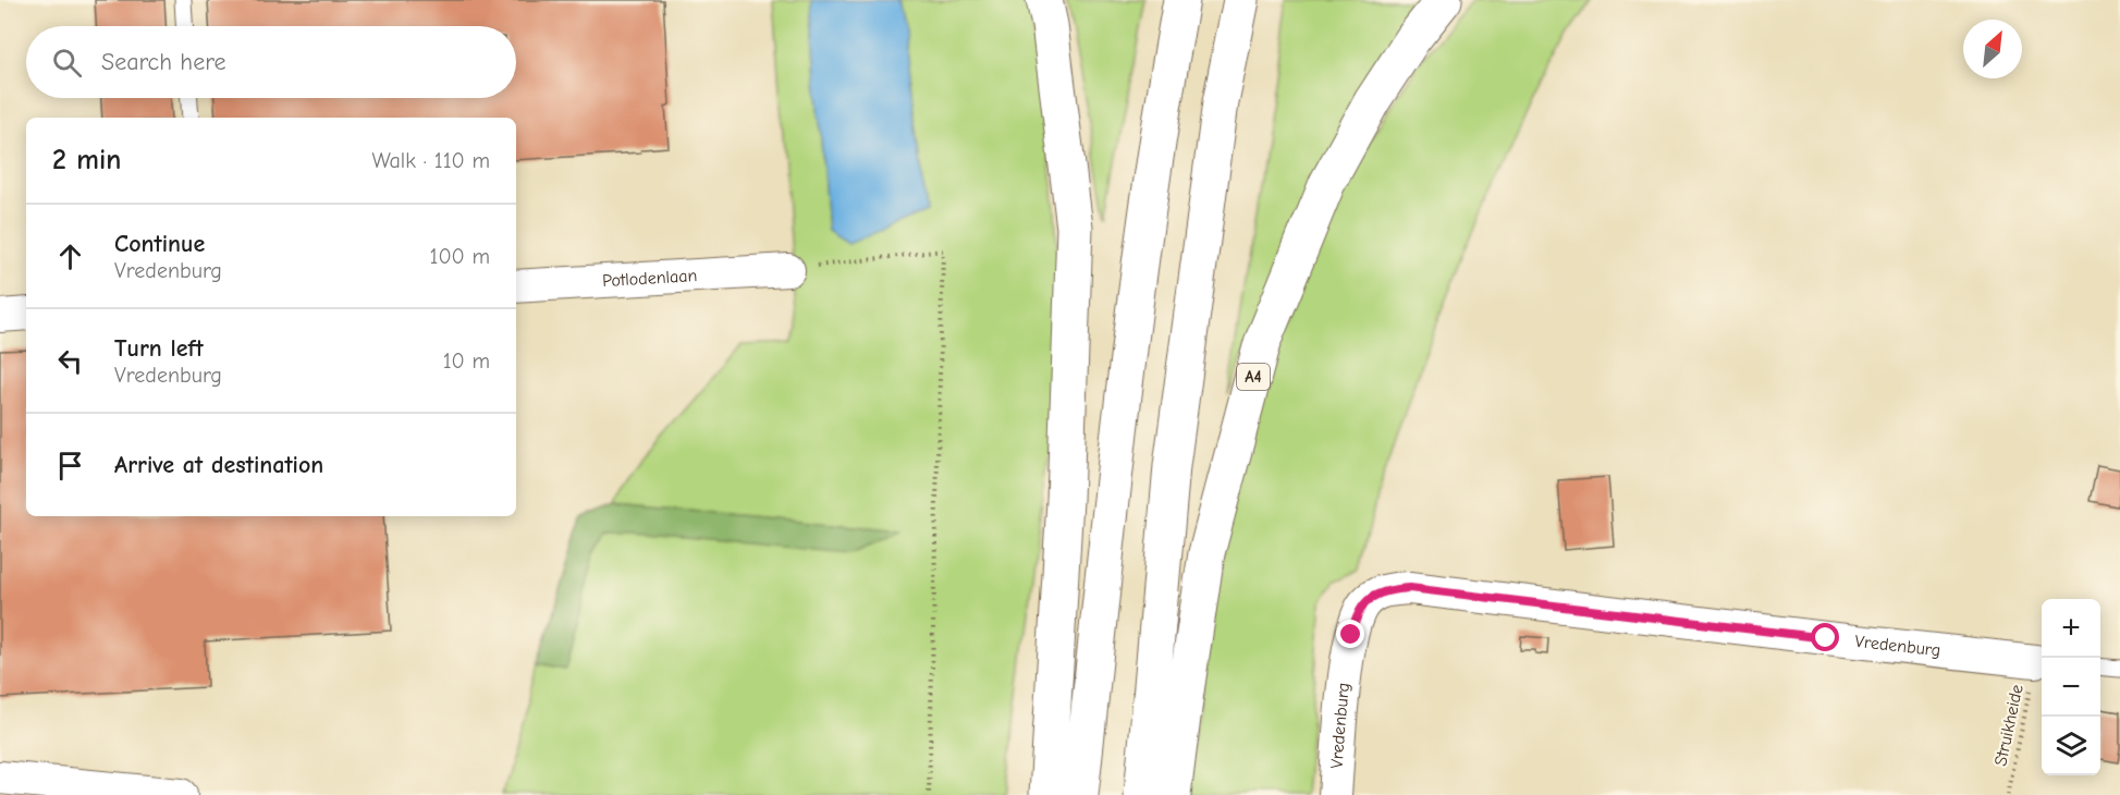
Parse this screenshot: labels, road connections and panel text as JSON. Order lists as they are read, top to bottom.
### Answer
{
  "streets": {
    "highway": ["A4"],
    "street": ["Potlodenlaan", "Vredenburg"],
    "path": ["Struikheide"]
  },
  "crossings": [
    ["Vredenburg", "Struikheide"]
  ],
  "north": "top right",
  "page": {
    "search": "Search here",
    "heading": ["2 min", "Walk · 110 m"],
    "list": [
      ["Continue", "Vredenburg", "100 m"],
      ["Turn left", "Vredenburg", "10 m"],
      "Arrive at destination"
    ],
    "map_buttons": ["+", "−"]
  }
}
